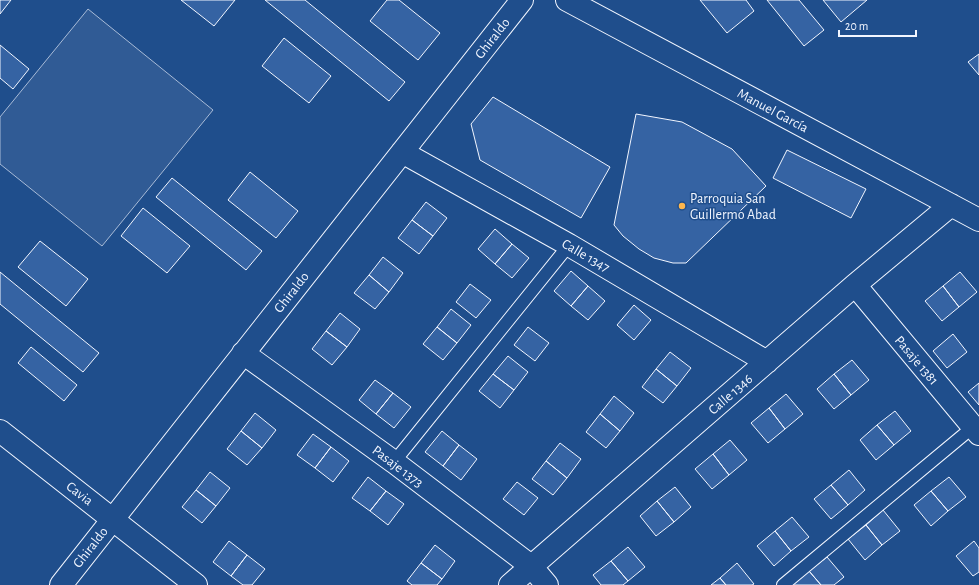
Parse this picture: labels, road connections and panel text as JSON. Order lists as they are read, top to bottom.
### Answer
{
  "streets": {
    "street": [
      "Ghiraldo",
      "Manuel García",
      "Calle 1347",
      "Pasaje 1381",
      "Calle 1346",
      "Pasaje 1373",
      "Cavia"
    ]
  },
  "crossings": [
    ["Ghiraldo", "Calle 1347"],
    ["Ghiraldo", "Pasaje 1373"],
    ["Ghiraldo", "Cavia"],
    ["Manuel García", "Calle 1346"],
    ["Calle 1347", "Calle 1346"],
    ["Pasaje 1381", "Calle 1346"],
    ["Calle 1346", "Pasaje 1373"]
  ],
  "places": ["Parroquia San Guillermo Abad"],
  "scale_bar": "20 m"
}
